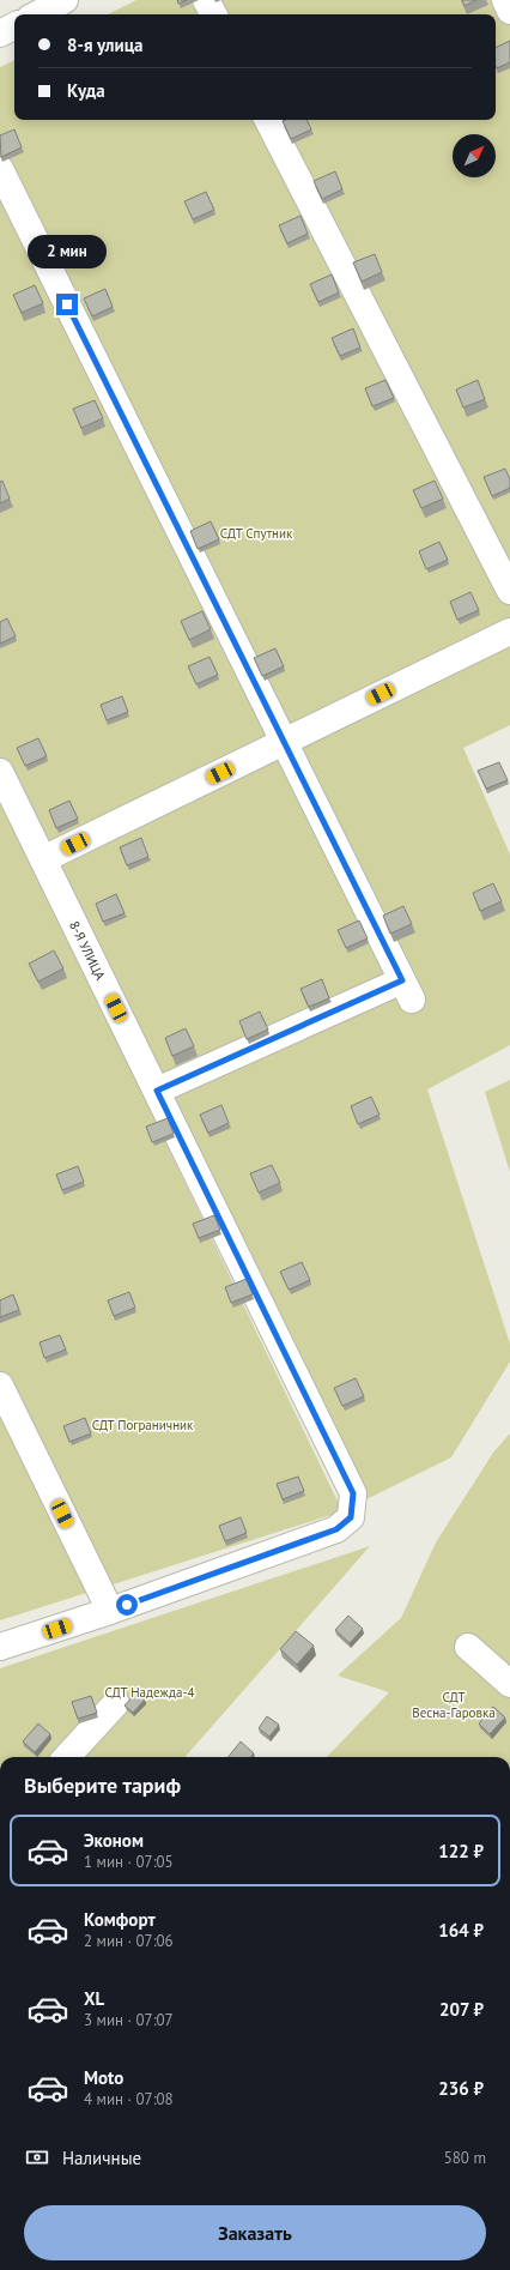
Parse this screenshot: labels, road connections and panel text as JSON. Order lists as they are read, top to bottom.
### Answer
{
  "streets": {
    "street": ["8-Я УЛИЦА"]
  },
  "parks": [
    "СДТ Спутник",
    "СДТ Пограничник",
    "СДТ Надежда-4",
    "СДТ Весна-Гаровка"
  ],
  "north": "top right",
  "page": {
    "banner": ["8-я улица", "Куда"],
    "bubble": "2 мин",
    "heading": "Выберите тариф",
    "list": [
      {
        "name": "Эконом",
        "note": "1 мин · 07:05",
        "value": "122 ₽"
      },
      {
        "name": "Комфорт",
        "note": "2 мин · 07:06",
        "value": "164 ₽"
      },
      {
        "name": "XL",
        "note": "3 мин · 07:07",
        "value": "207 ₽"
      },
      {
        "name": "Moto",
        "note": "4 мин · 07:08",
        "value": "236 ₽"
      }
    ],
    "pay": ["Наличные", "580 m"],
    "buttons": "Заказать"
  }
}
